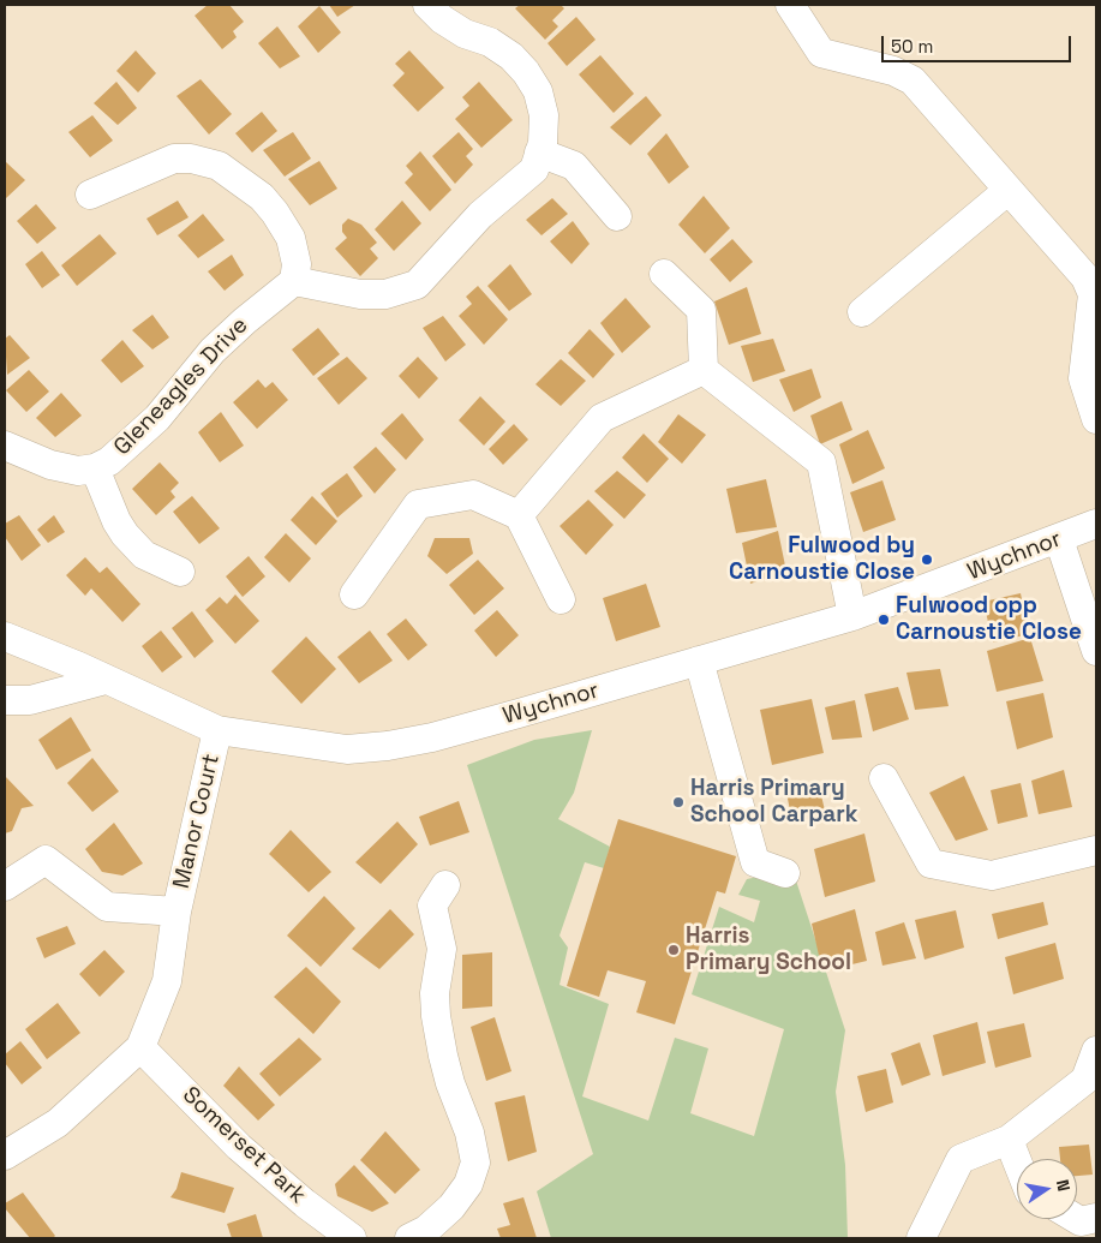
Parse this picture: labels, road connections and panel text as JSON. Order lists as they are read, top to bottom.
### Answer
{
  "streets": {
    "street": [
      "Gleneagles Drive",
      "Wychnor",
      "Manor Court",
      "Somerset Park"
    ]
  },
  "crossings": [
    ["Wychnor", "Manor Court"],
    ["Manor Court", "Somerset Park"]
  ],
  "places": [
    "Fulwood by Carnoustie Close",
    "Fulwood opp Carnoustie Close",
    "Harris Primary School Carpark",
    "Harris Primary School"
  ],
  "scale_bar": "50 m",
  "north": "right"
}
